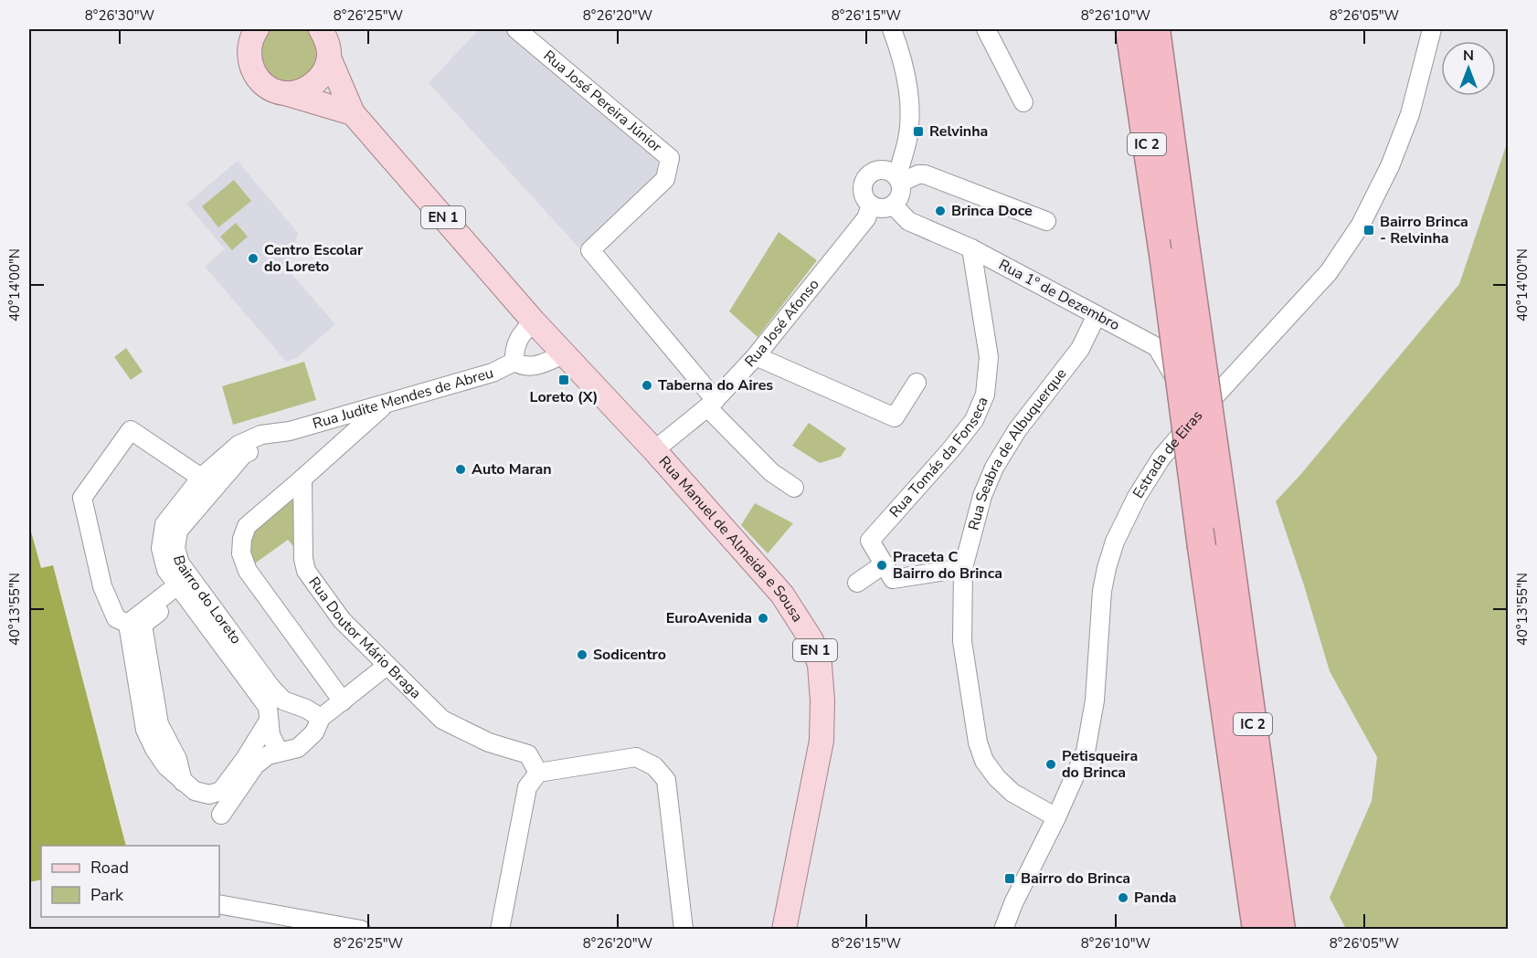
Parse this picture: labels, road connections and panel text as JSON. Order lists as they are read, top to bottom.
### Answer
{
  "streets": {
    "highway": ["IC 2"],
    "main road": ["EN 1", "Rua Manuel de Almeida e Sousa"],
    "street": [
      "Rua José Pereira Júnior",
      "Rua 1º de Dezembro",
      "Rua José Afonso",
      "Rua Judite Mendes de Abreu",
      "Rua Seabra de Albuquerque",
      "Rua Tomás da Fonseca",
      "Estrada de Eiras",
      "Bairro do Loreto",
      "Rua Doutor Mário Braga"
    ]
  },
  "crossings": [
    ["Rua José Pereira Júnior", "Rua José Afonso"],
    ["EN 1", "Rua Manuel de Almeida e Sousa"],
    ["Rua 1º de Dezembro", "Rua José Afonso"],
    ["Rua 1º de Dezembro", "Rua Seabra de Albuquerque"],
    ["Rua 1º de Dezembro", "Rua Tomás da Fonseca"],
    ["Rua 1º de Dezembro", "Estrada de Eiras"],
    ["Rua José Afonso", "Rua Manuel de Almeida e Sousa"],
    ["Rua Judite Mendes de Abreu", "Bairro do Loreto"],
    ["Rua Seabra de Albuquerque", "Rua Tomás da Fonseca"],
    ["Rua Seabra de Albuquerque", "Estrada de Eiras"]
  ],
  "places": {
    "transit": [
      "Relvinha",
      "Bairro Brinca - Relvinha",
      "Loreto (X)",
      "Bairro do Brinca"
    ],
    "other": [
      "Brinca Doce",
      "Centro Escolar do Loreto",
      "Taberna do Aires",
      "Auto Maran",
      "Praceta C Bairro do Brinca",
      "EuroAvenida",
      "Sodicentro",
      "Petisqueira do Brinca",
      "Panda"
    ]
  },
  "legend": ["Road", "Park"],
  "north": "top",
  "coordinates": [
    "8°26'30\"W",
    "8°26'25\"W",
    "8°26'20\"W",
    "8°26'15\"W",
    "8°26'10\"W",
    "8°26'05\"W",
    "40°14'00\"N",
    "40°13'55\"N"
  ]
}
